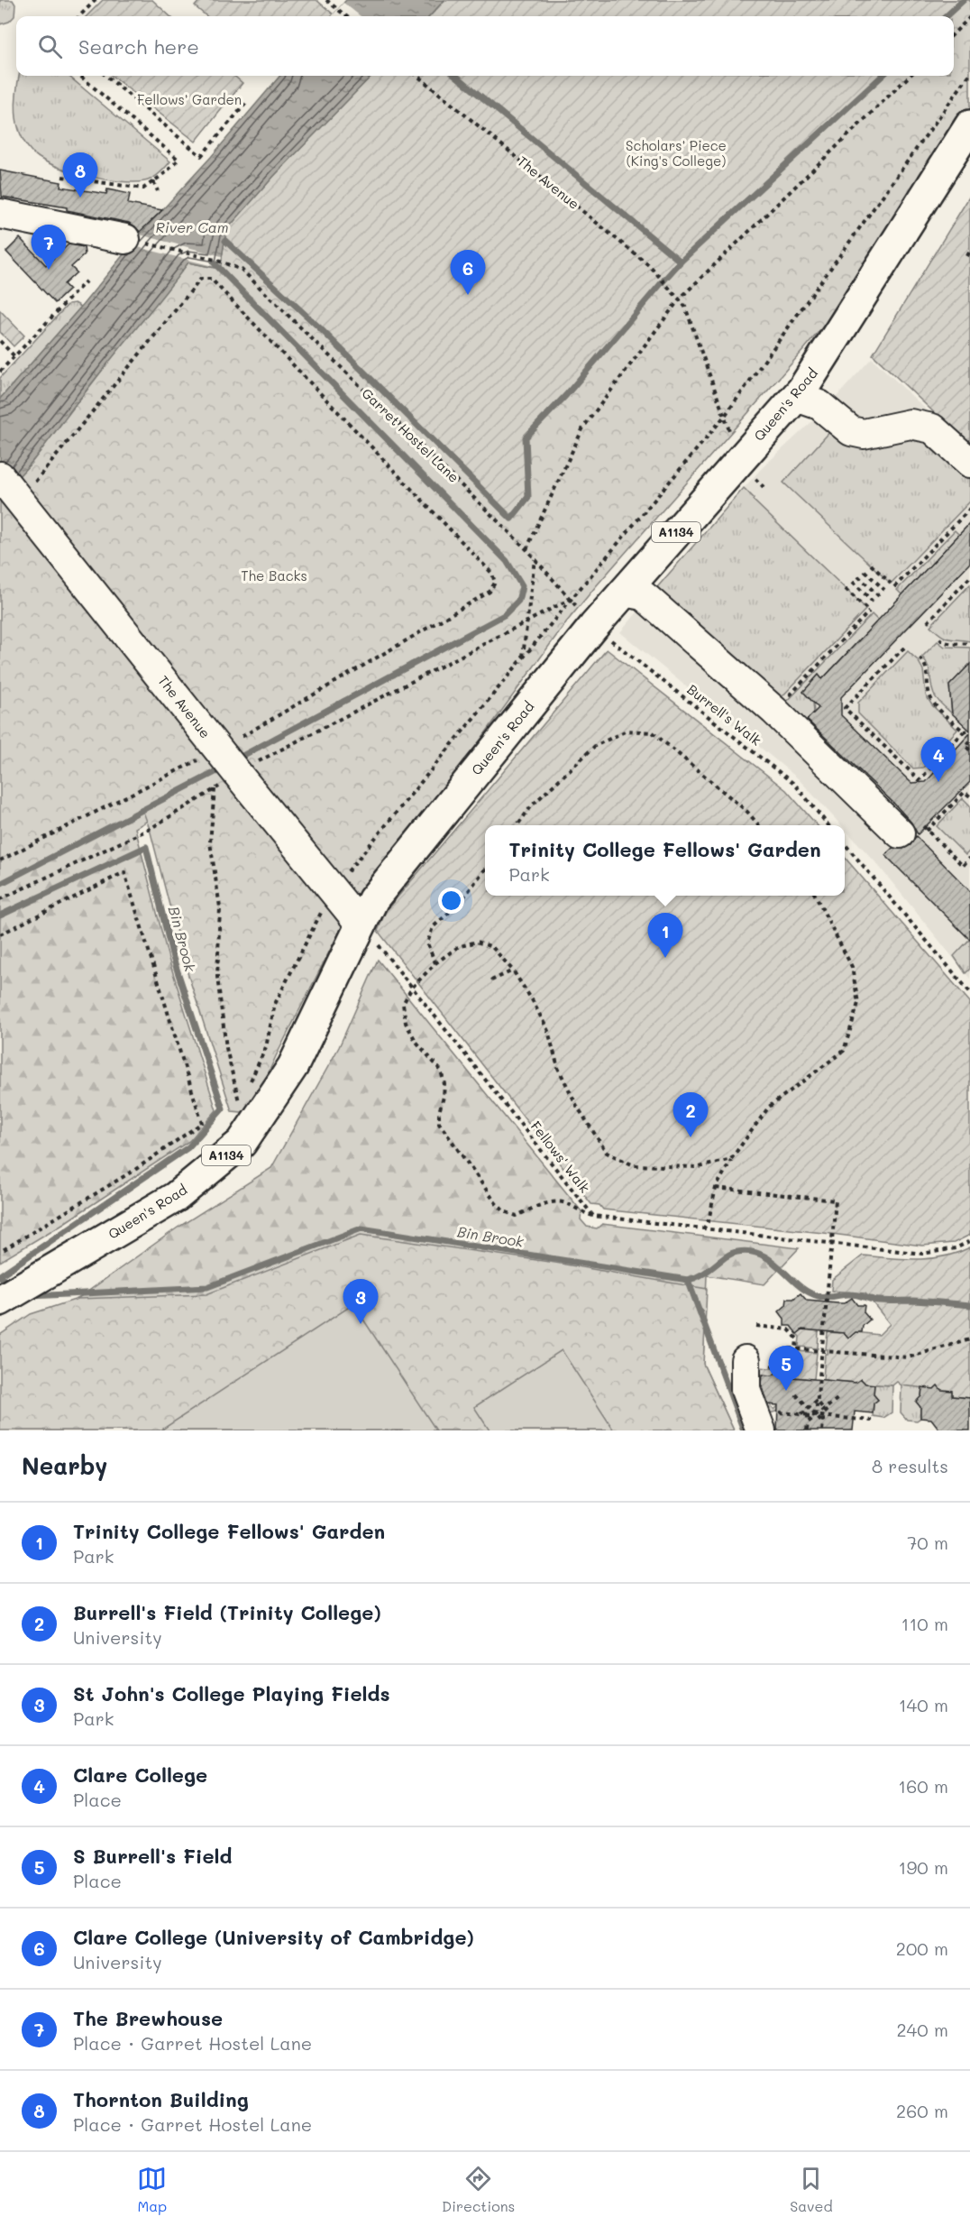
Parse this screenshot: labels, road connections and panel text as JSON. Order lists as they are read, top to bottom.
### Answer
{
  "streets": {
    "main road": ["Queen's Road", "A1134"],
    "street": ["The Avenue"],
    "path": ["Garret Hostel Lane", "Burrell's Walk", "Fellows' Walk"]
  },
  "crossings": [
    ["The Avenue", "Queen's Road"],
    ["The Avenue", "Fellows' Walk"],
    ["Queen's Road", "Garret Hostel Lane"],
    ["Queen's Road", "Burrell's Walk"],
    ["Queen's Road", "Fellows' Walk"],
    ["Garret Hostel Lane", "Burrell's Walk"]
  ],
  "water": ["River Cam", "Bin Brook"],
  "parks": ["Fellows' Garden", "Scholars' Piece (King's College)", "The Backs"],
  "page": {
    "search": "Search here",
    "pins": [
      "8",
      "7",
      "6",
      "4",
      "1",
      "2",
      "3",
      "5"
    ],
    "popup": ["Trinity College Fellows' Garden", "Park"],
    "heading": ["Nearby", "8 results"],
    "list": [
      {
        "mark": "1",
        "name": "Trinity College Fellows' Garden",
        "note": "Park",
        "value": "70 m"
      },
      {
        "mark": "2",
        "name": "Burrell's Field (Trinity College)",
        "note": "University",
        "value": "110 m"
      },
      {
        "mark": "3",
        "name": "St John's College Playing Fields",
        "note": "Park",
        "value": "140 m"
      },
      {
        "mark": "4",
        "name": "Clare College",
        "note": "Place",
        "value": "160 m"
      },
      {
        "mark": "5",
        "name": "S Burrell's Field",
        "note": "Place",
        "value": "190 m"
      },
      {
        "mark": "6",
        "name": "Clare College (University of Cambridge)",
        "note": "University",
        "value": "200 m"
      },
      {
        "mark": "7",
        "name": "The Brewhouse",
        "note": "Place · Garret Hostel Lane",
        "value": "240 m"
      },
      {
        "mark": "8",
        "name": "Thornton Building",
        "note": "Place · Garret Hostel Lane",
        "value": "260 m"
      }
    ],
    "nav": ["Map", "Directions", "Saved"]
  }
}
